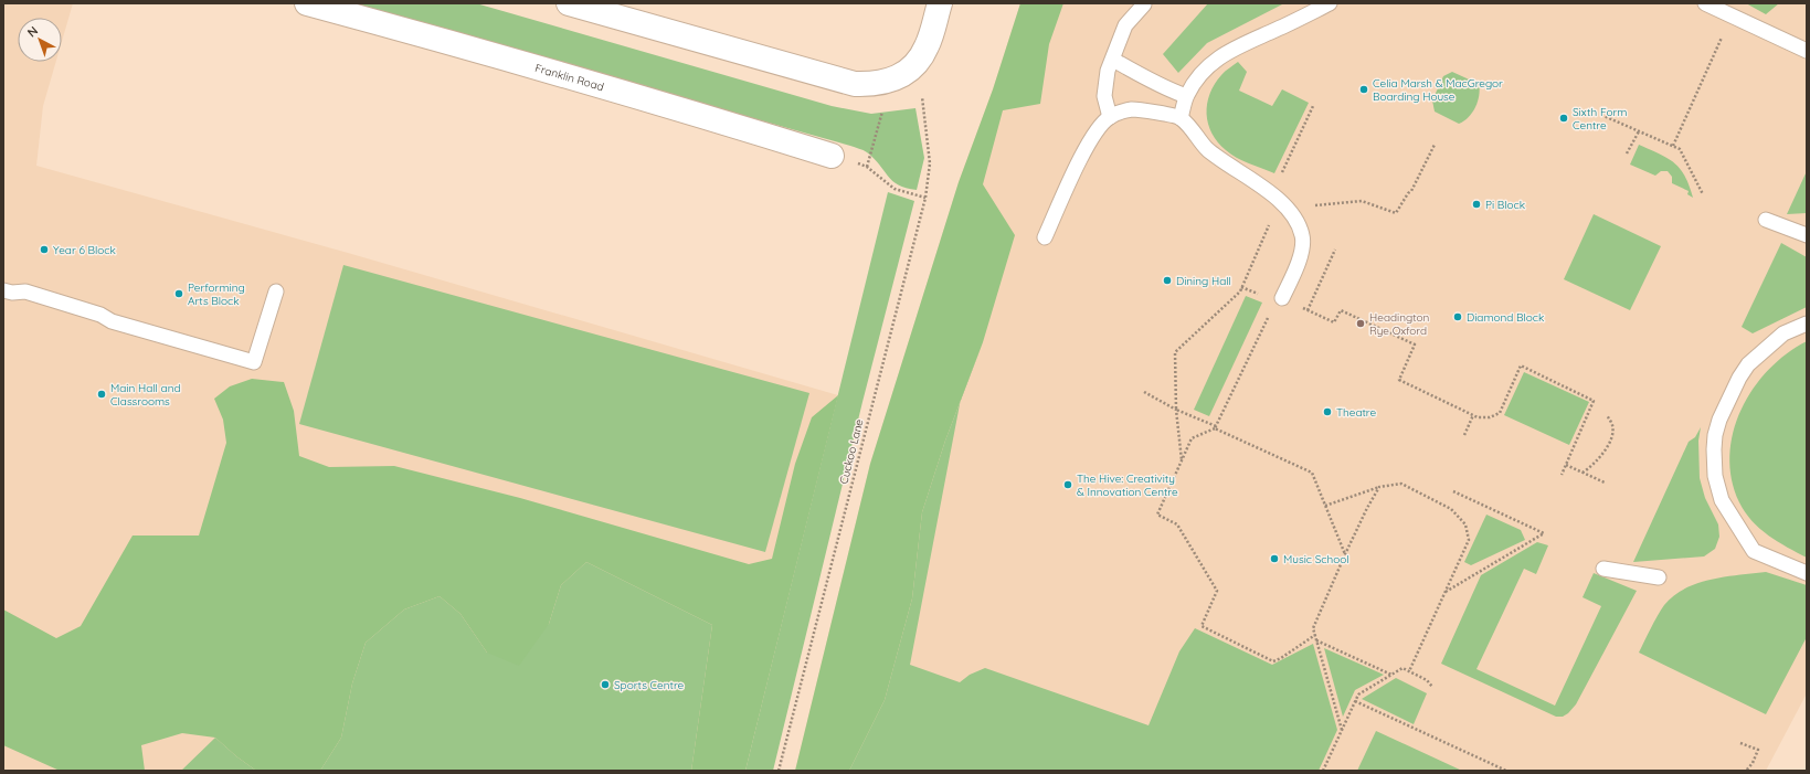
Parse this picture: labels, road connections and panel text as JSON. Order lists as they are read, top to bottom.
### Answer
{
  "streets": {
    "street": ["Franklin Road"],
    "path": ["Cuckoo Lane"]
  },
  "places": [
    "Celia Marsh & MacGregor Boarding House",
    "Sixth Form Centre",
    "Pi Block",
    "Year 6 Block",
    "Dining Hall",
    "Performing Arts Block",
    "Diamond Block",
    "Headington Rye Oxford",
    "Main Hall and Classrooms",
    "Theatre",
    "The Hive: Creativity & Innovation Centre",
    "Music School",
    "Sports Centre"
  ],
  "north": "top left"
}
